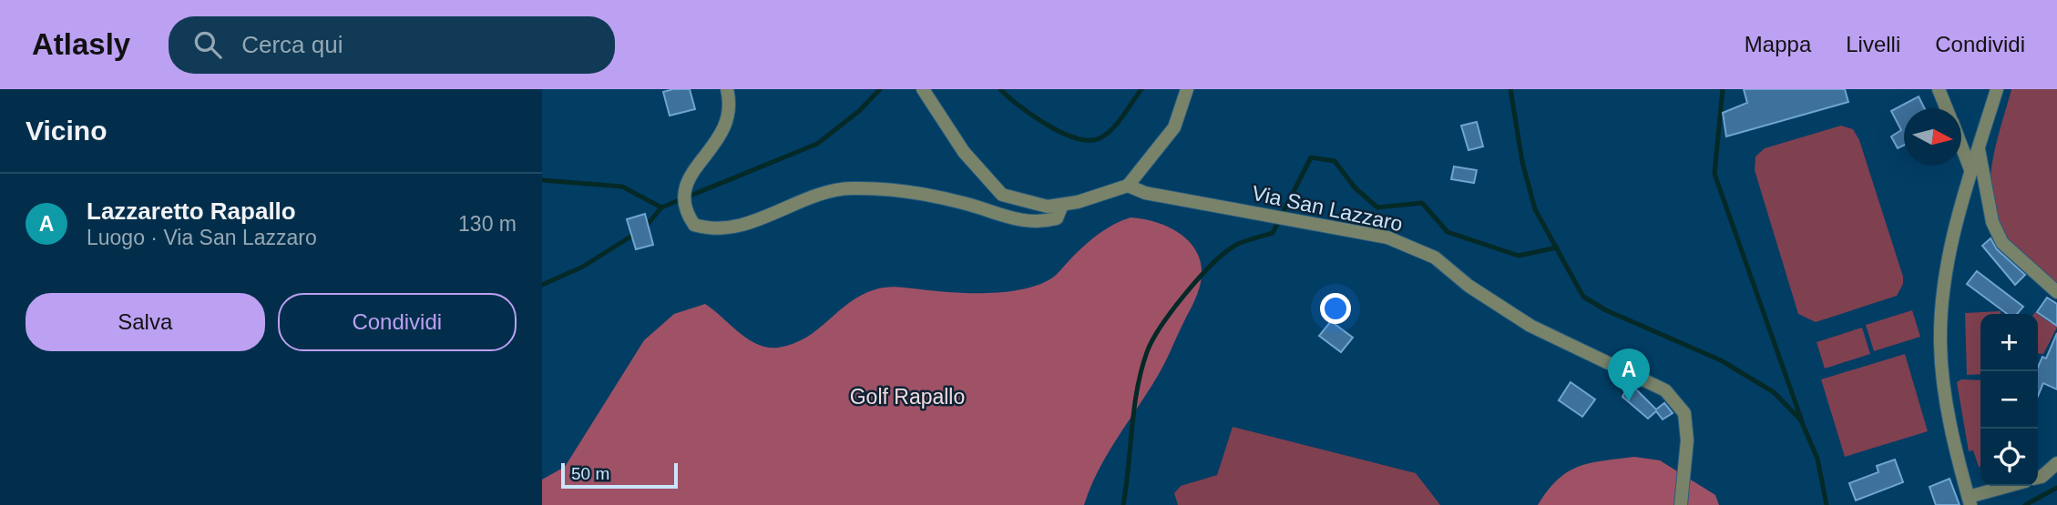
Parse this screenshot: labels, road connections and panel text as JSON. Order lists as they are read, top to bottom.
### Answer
{
  "streets": {
    "street": ["Via San Lazzaro"]
  },
  "parks": ["Golf Rapallo"],
  "scale_bar": "50 m",
  "north": "right",
  "page": {
    "header": "Atlasly",
    "search": "Cerca qui",
    "nav": ["Mappa", "Livelli", "Condividi"],
    "heading": "Vicino",
    "list": [
      {
        "mark": "A",
        "name": "Lazzaretto Rapallo",
        "note": "Luogo · Via San Lazzaro",
        "value": "130 m"
      }
    ],
    "buttons": ["Salva", "Condividi"],
    "map_buttons": ["+", "−"],
    "pins": "A",
    "scale": "50 m"
  }
}
